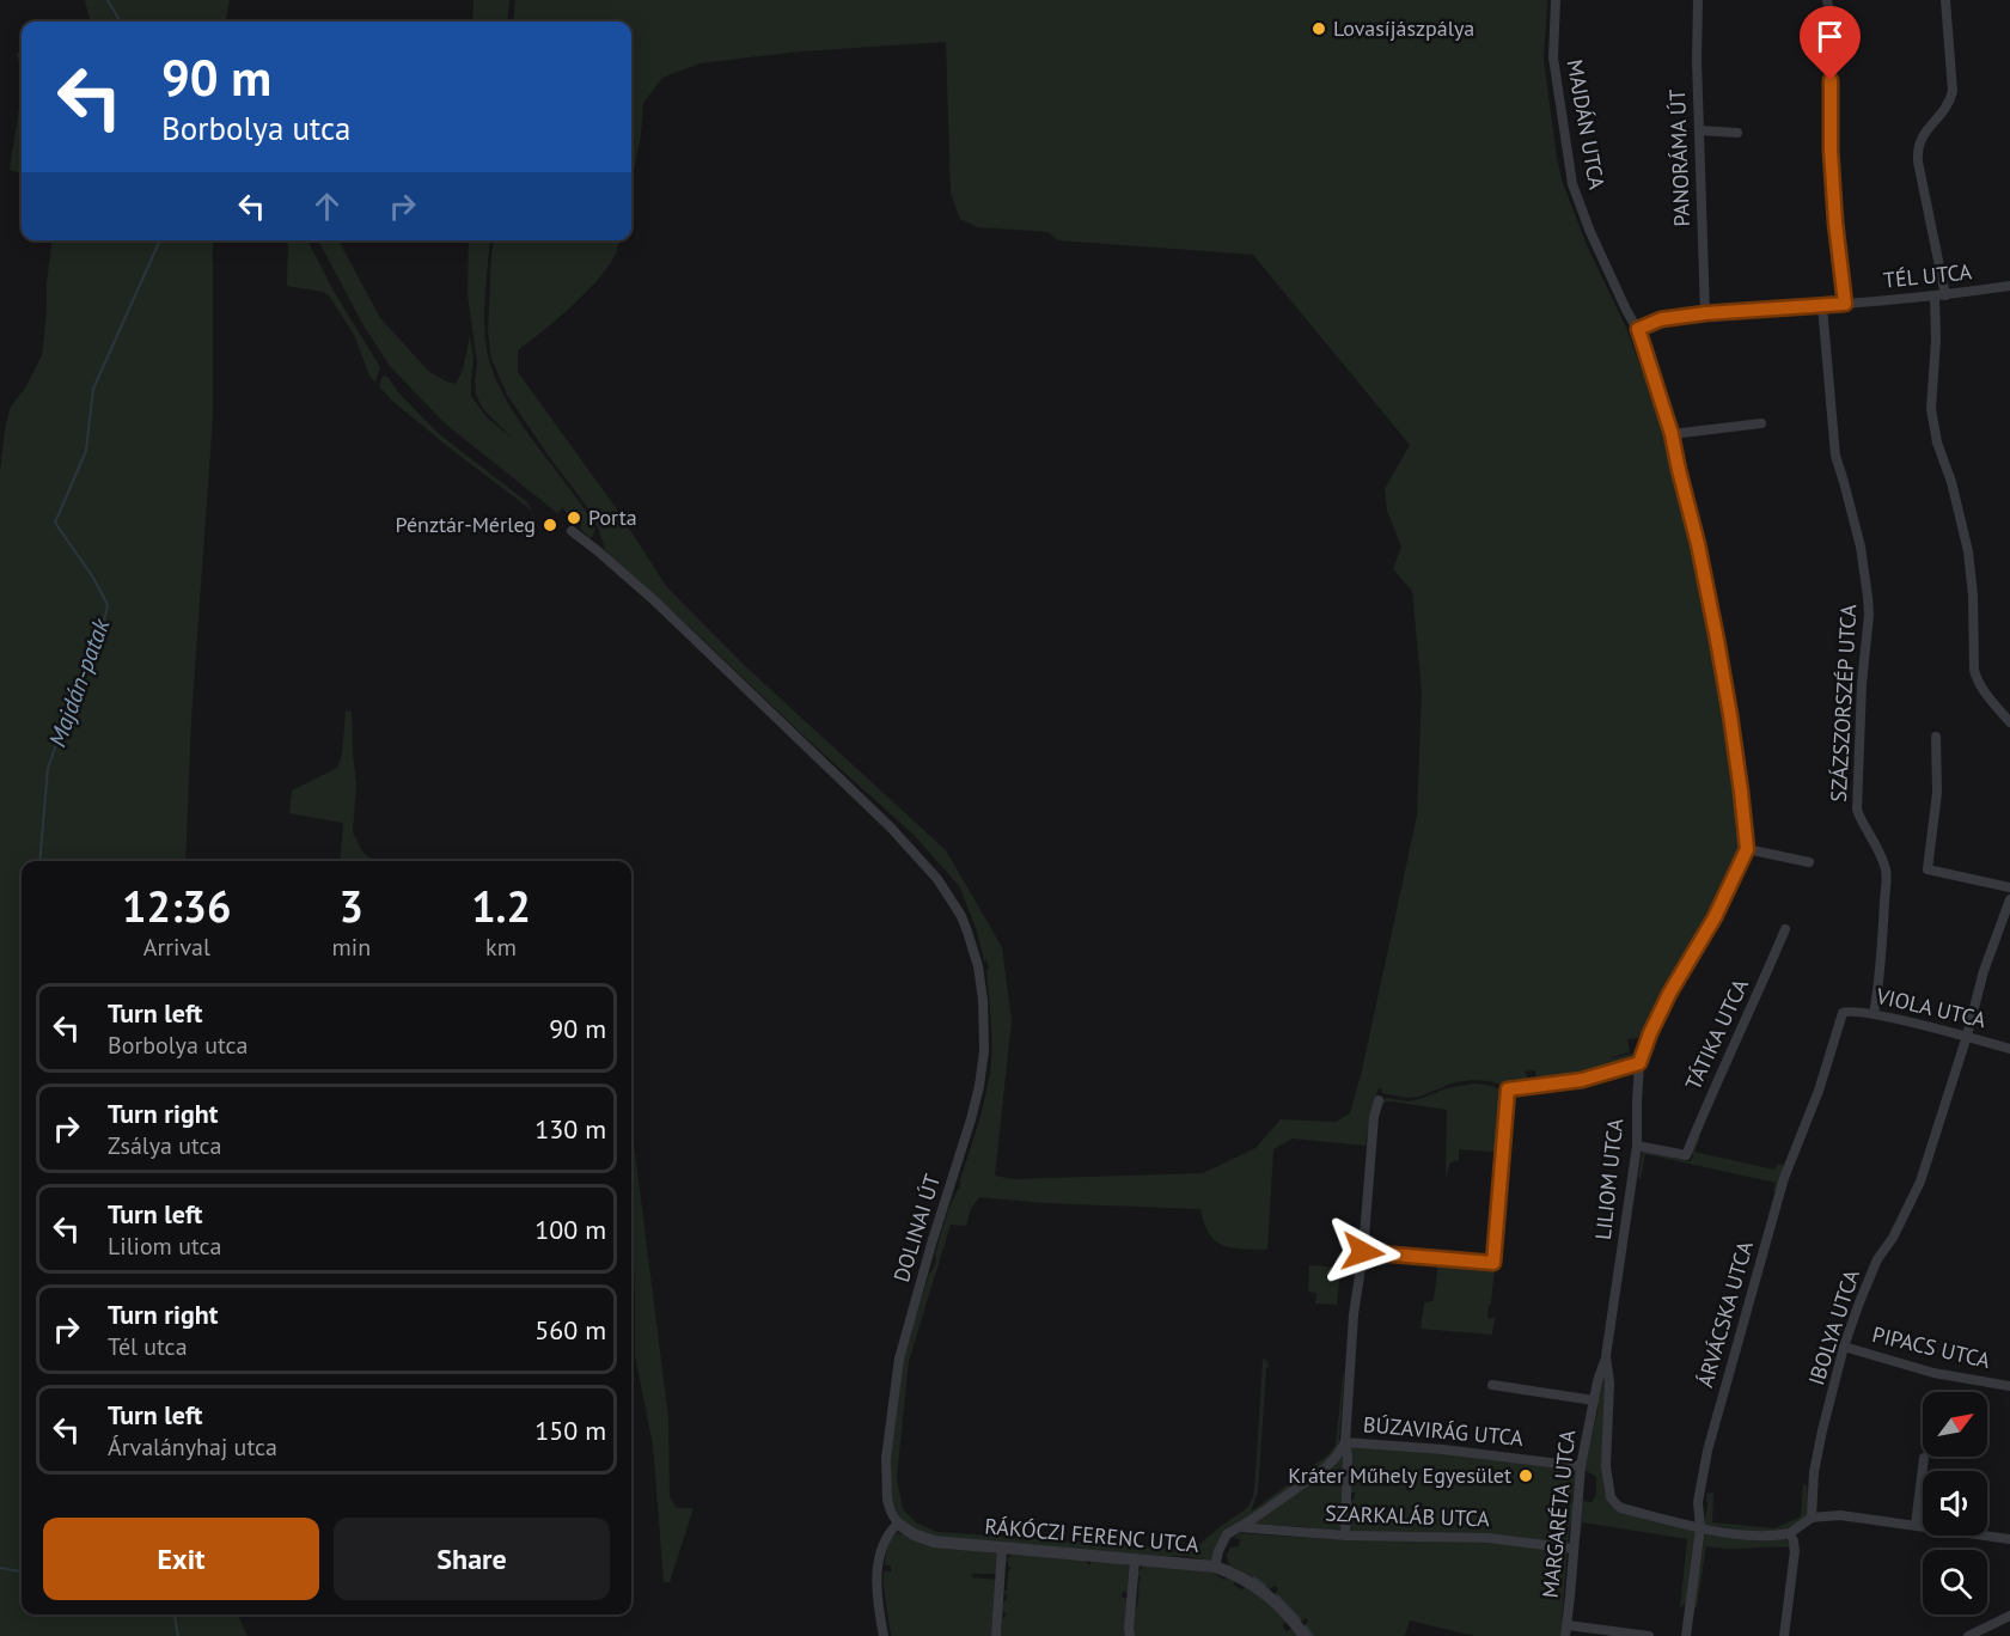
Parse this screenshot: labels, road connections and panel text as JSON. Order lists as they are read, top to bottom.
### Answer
{
  "streets": {
    "street": [
      "MAJDÁN UTCA",
      "PANORÁMA ÚT",
      "TÉL UTCA",
      "SZÁZSZORSZÉP UTCA",
      "VIOLA UTCA",
      "TÁTIKA UTCA",
      "LILIOM UTCA",
      "DOLINAI ÚT",
      "ÁRVÁCSKA UTCA",
      "IBOLYA UTCA",
      "PIPACS UTCA",
      "BÚZAVIRÁG UTCA",
      "MARGARÉTA UTCA",
      "SZARKALÁB UTCA",
      "RÁKÓCZI FERENC UTCA"
    ]
  },
  "crossings": [
    ["MAJDÁN UTCA", "TÉL UTCA"],
    ["PANORÁMA ÚT", "TÉL UTCA"],
    ["TÉL UTCA", "SZÁZSZORSZÉP UTCA"],
    ["SZÁZSZORSZÉP UTCA", "VIOLA UTCA"],
    ["VIOLA UTCA", "ÁRVÁCSKA UTCA"],
    ["VIOLA UTCA", "IBOLYA UTCA"],
    ["TÁTIKA UTCA", "LILIOM UTCA"],
    ["LILIOM UTCA", "ÁRVÁCSKA UTCA"],
    ["LILIOM UTCA", "MARGARÉTA UTCA"],
    ["DOLINAI ÚT", "RÁKÓCZI FERENC UTCA"],
    ["IBOLYA UTCA", "PIPACS UTCA"],
    ["BÚZAVIRÁG UTCA", "MARGARÉTA UTCA"],
    ["MARGARÉTA UTCA", "SZARKALÁB UTCA"]
  ],
  "water": ["Majdán-patak"],
  "places": [
    "Lovasíjászpálya",
    "Porta",
    "Pénztár-Mérleg",
    "Kráter Műhely Egyesület"
  ],
  "north": "top right",
  "page": {
    "turn": ["90 m", "Borbolya utca"],
    "eta": [
      "12:36",
      "Arrival",
      "3",
      "min",
      "1.2",
      "km"
    ],
    "list": [
      {
        "name": "Turn left",
        "note": "Borbolya utca",
        "value": "90 m"
      },
      {
        "name": "Turn right",
        "note": "Zsálya utca",
        "value": "130 m"
      },
      {
        "name": "Turn left",
        "note": "Liliom utca",
        "value": "100 m"
      },
      {
        "name": "Turn right",
        "note": "Tél utca",
        "value": "560 m"
      },
      {
        "name": "Turn left",
        "note": "Árvalányhaj utca",
        "value": "150 m"
      }
    ],
    "buttons": ["Exit", "Share"]
  }
}
